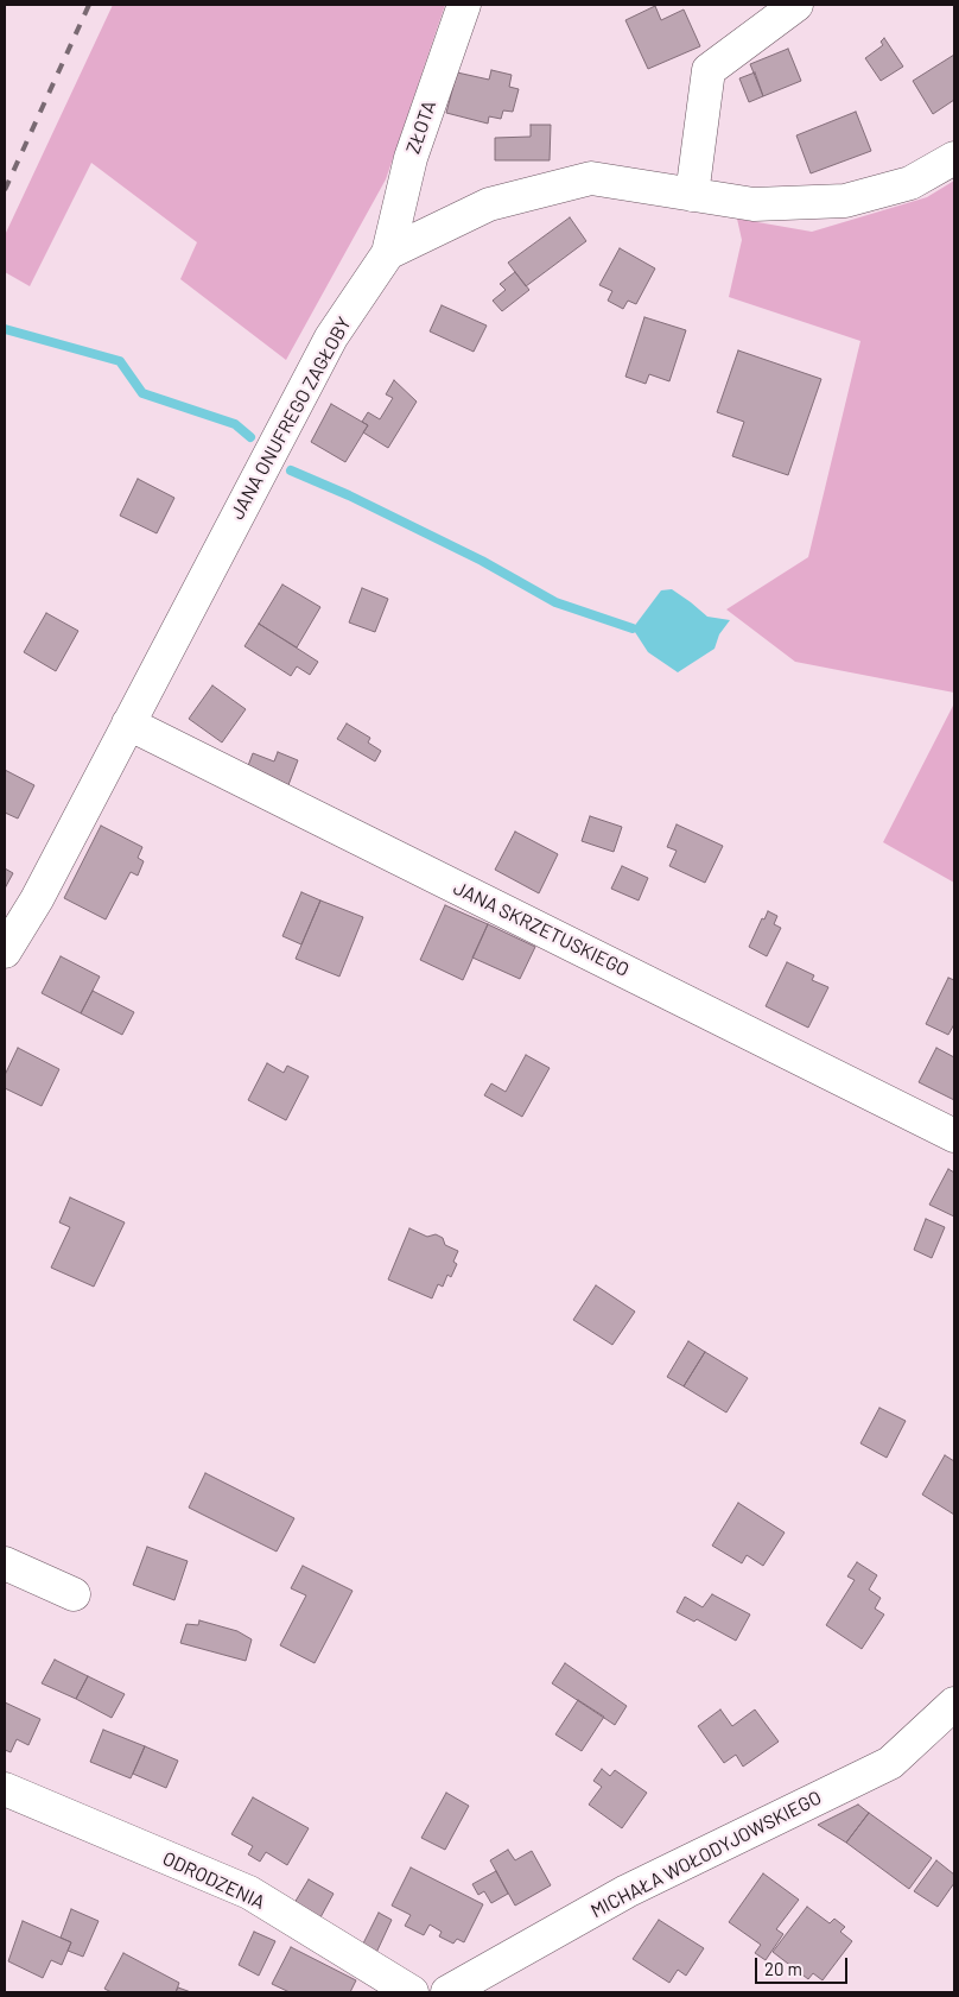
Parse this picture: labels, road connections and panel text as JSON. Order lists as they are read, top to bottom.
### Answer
{
  "streets": {
    "street": [
      "ZŁOTA",
      "JANA ONUFREGO ZAGŁOBY",
      "JANA SKRZETUSKIEGO",
      "MICHAŁA WOŁODYJOWSKIEGO",
      "ODRODZENIA"
    ]
  },
  "crossings": [
    ["ZŁOTA", "JANA ONUFREGO ZAGŁOBY"],
    ["JANA ONUFREGO ZAGŁOBY", "JANA SKRZETUSKIEGO"]
  ],
  "scale_bar": "20 m"
}
